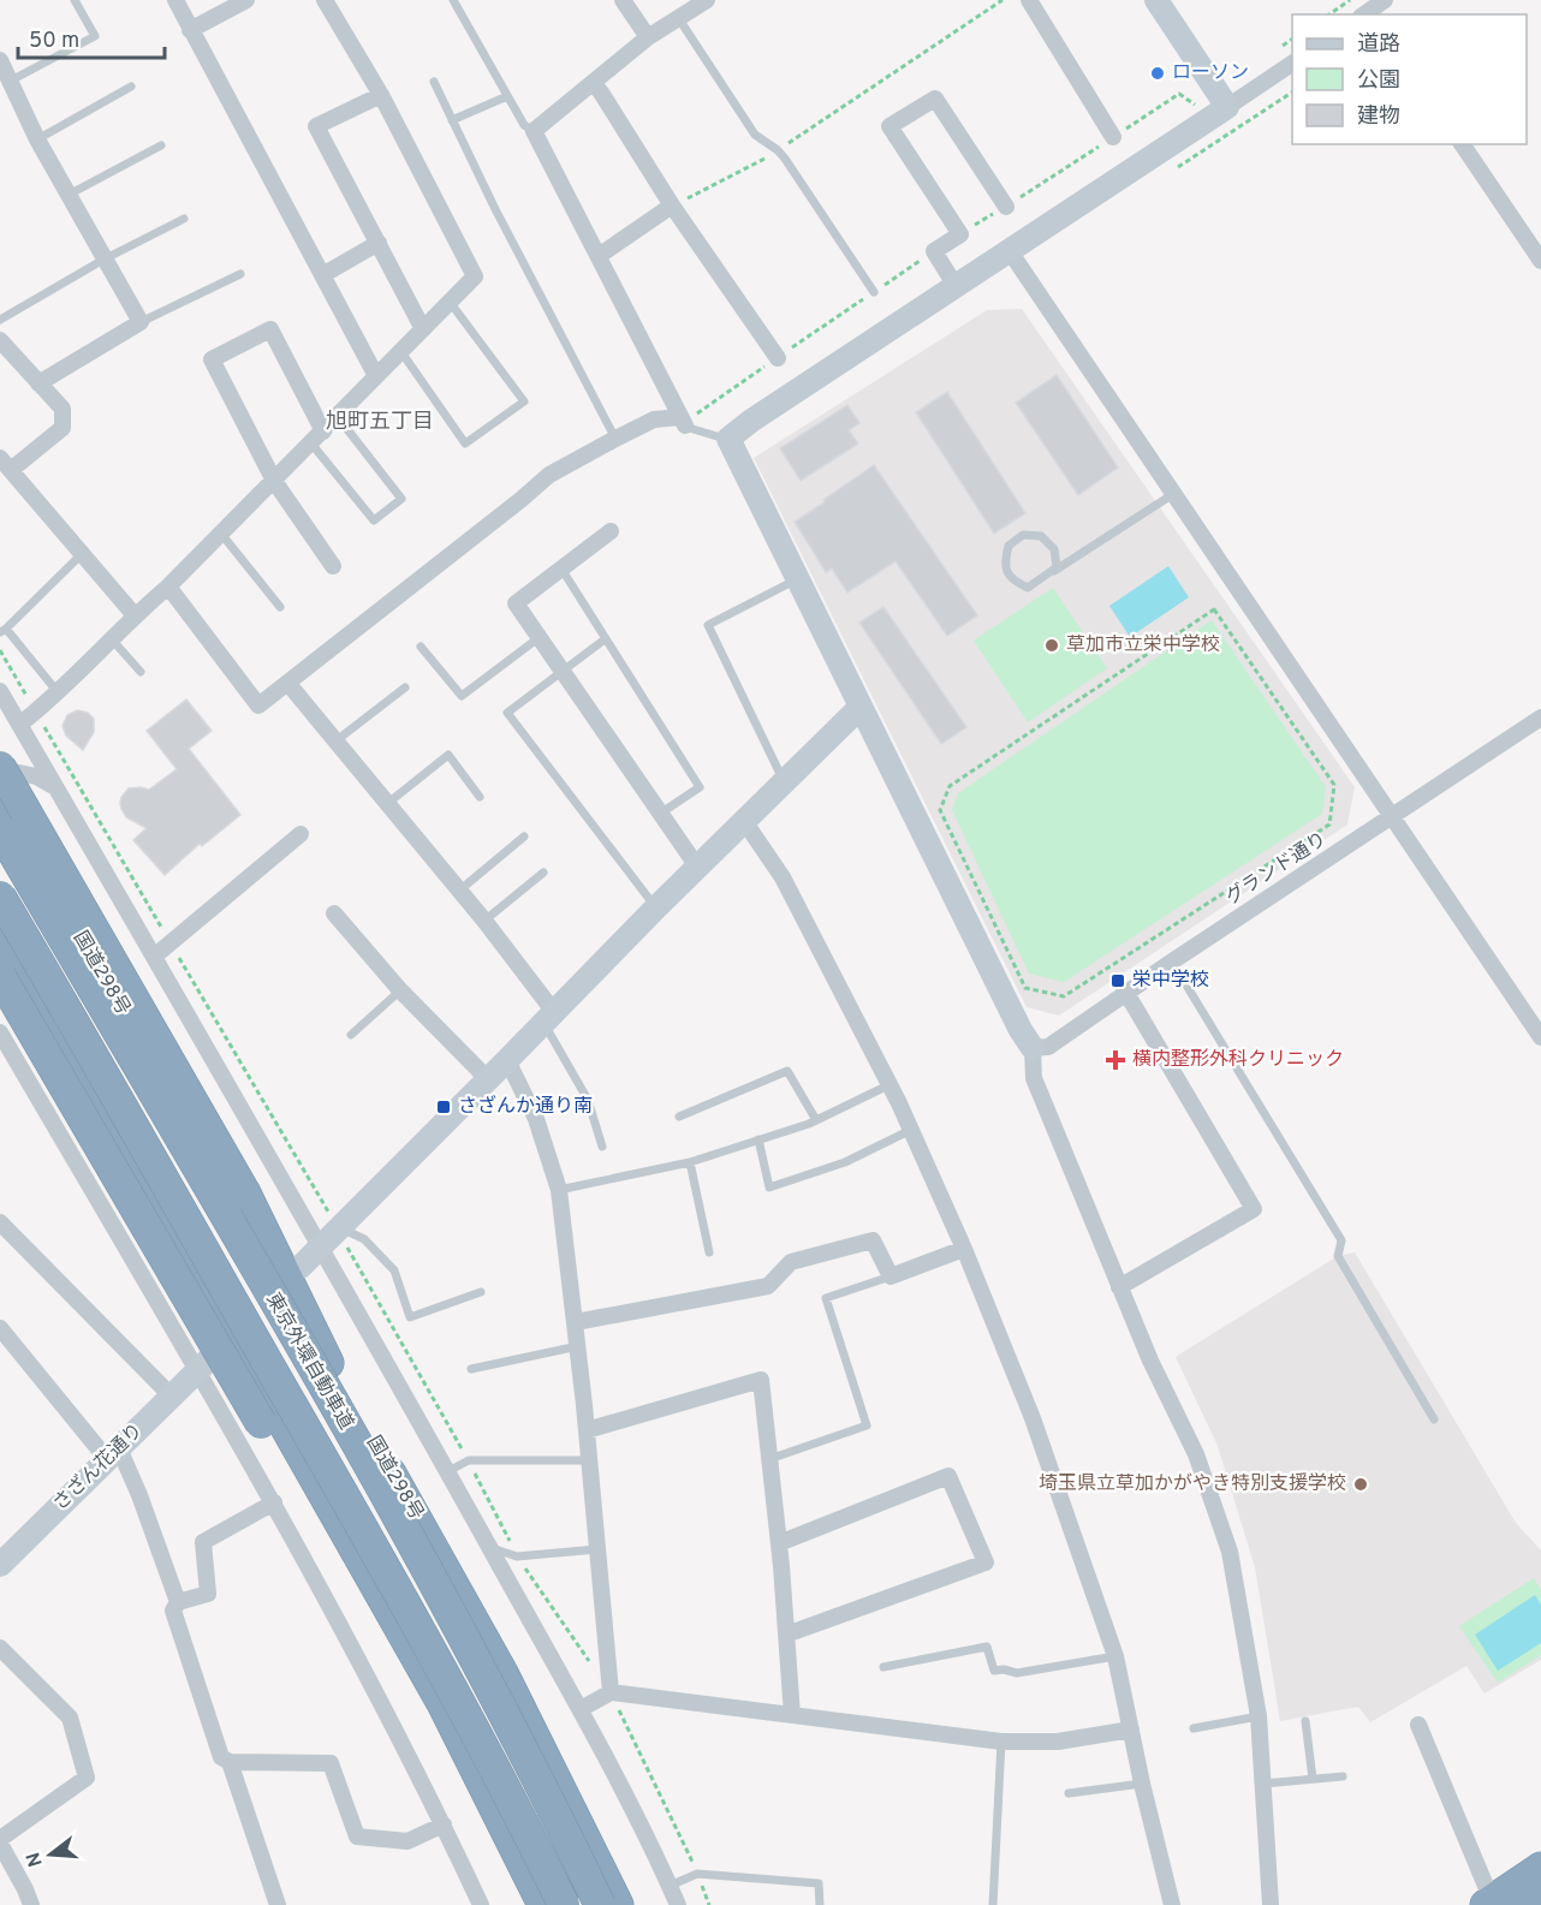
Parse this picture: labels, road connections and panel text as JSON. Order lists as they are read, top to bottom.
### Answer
{
  "streets": {
    "highway": ["国道298号", "東京外環自動車道"],
    "street": ["グランド通り", "さざん花通り"]
  },
  "districts": ["旭町五丁目"],
  "places": {
    "other": ["ローソン", "草加市立栄中学校", "埼玉県立草加かがやき特別支援学校"],
    "transit": ["栄中学校", "さざんか通り南"],
    "health": ["横内整形外科クリニック"]
  },
  "legend": ["道路", "公園", "建物"],
  "scale_bar": "50 m",
  "north": "left"
}
